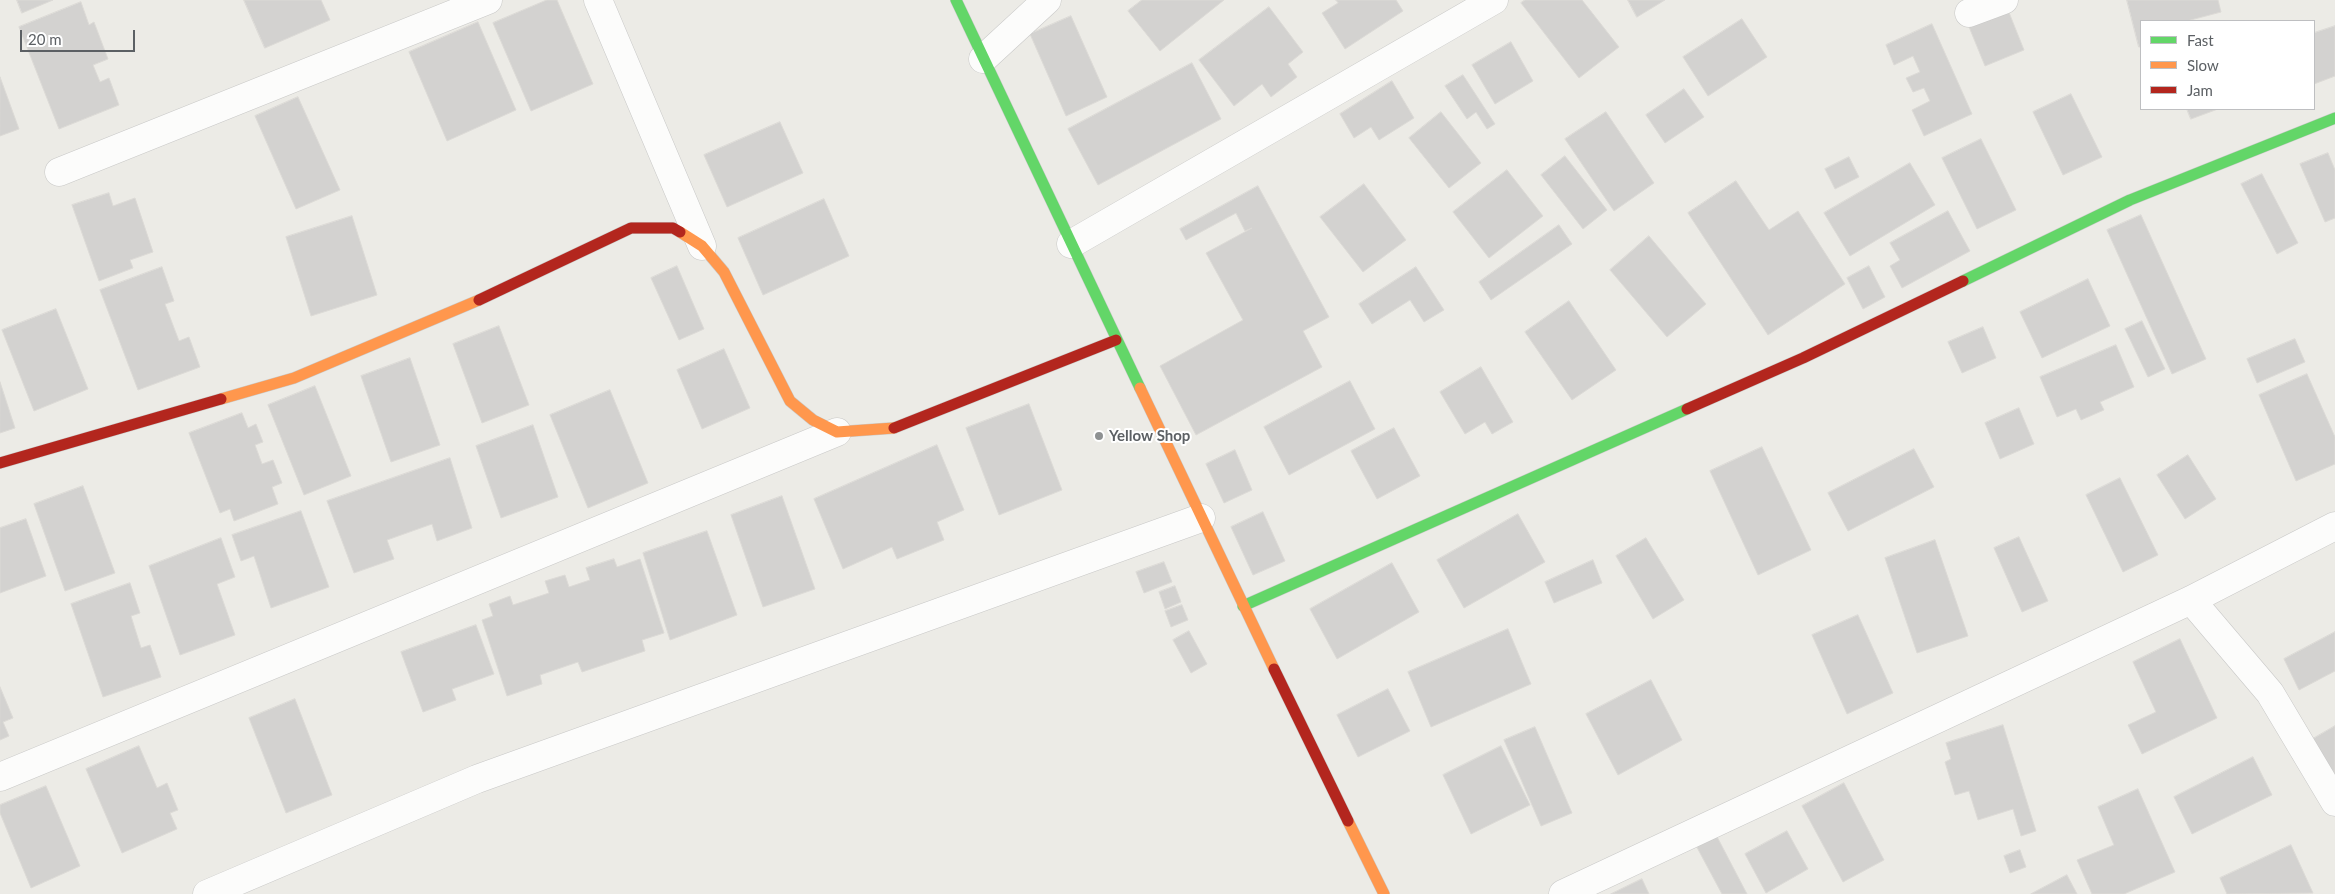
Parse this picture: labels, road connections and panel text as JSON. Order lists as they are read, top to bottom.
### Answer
{
  "places": ["Yellow Shop"],
  "legend": ["Fast", "Slow", "Jam"],
  "scale_bar": "20 m"
}
